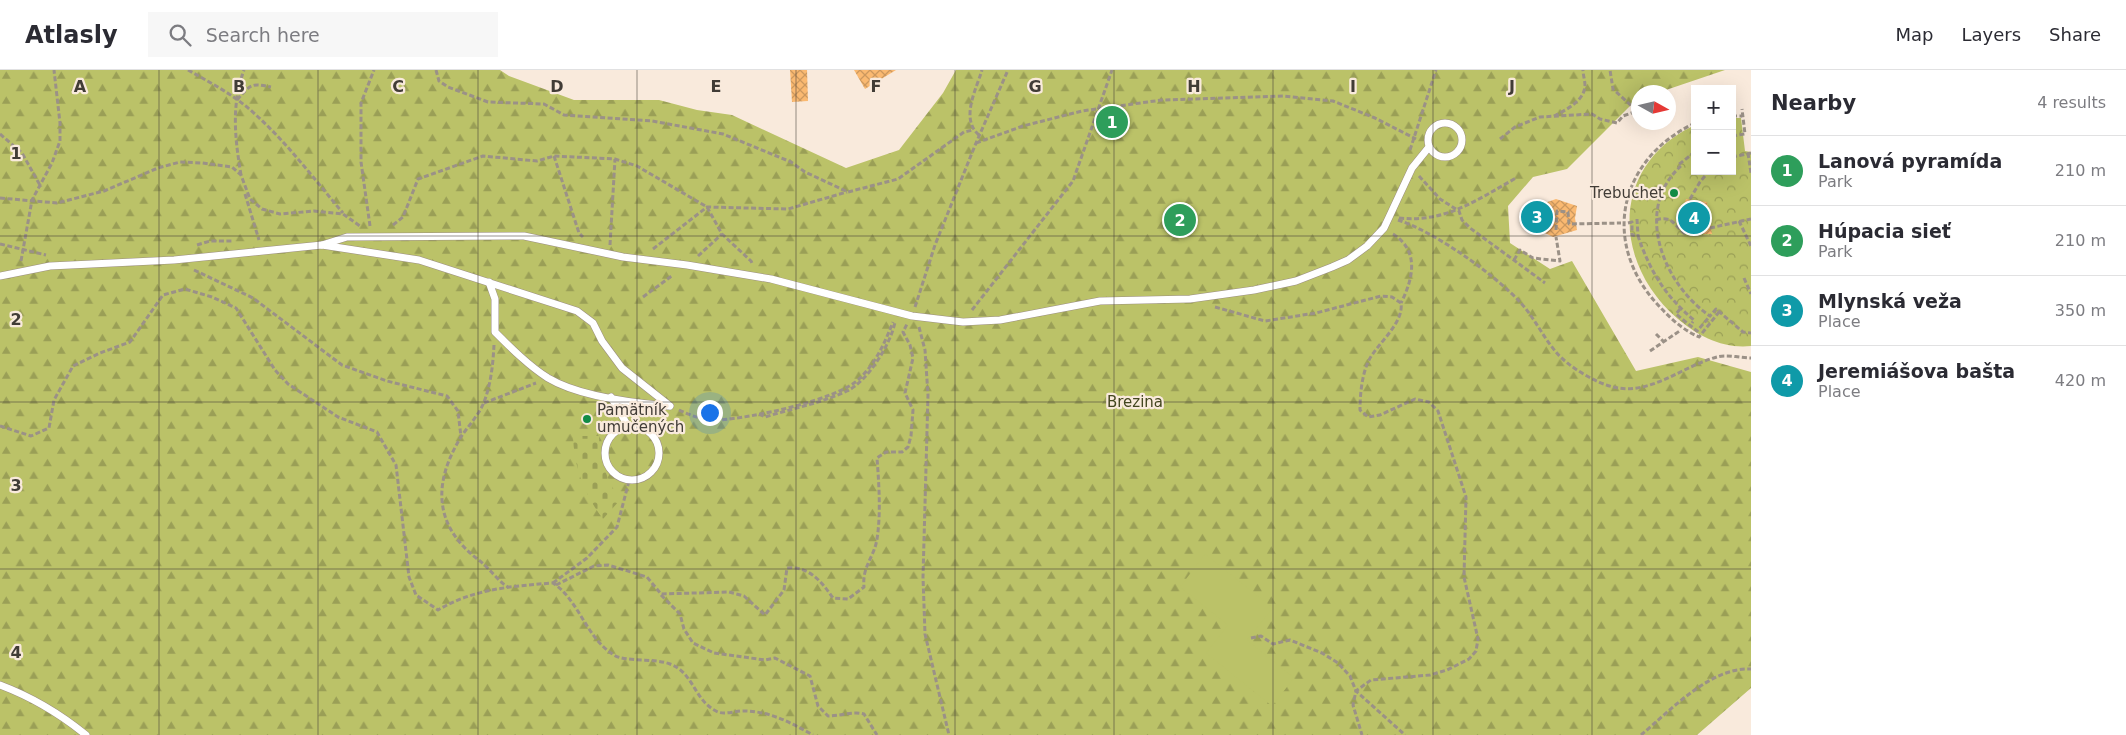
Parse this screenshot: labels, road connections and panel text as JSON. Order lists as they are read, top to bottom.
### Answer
{
  "parks": ["Brezina"],
  "places": ["Trebuchet", "Pamätník umučených"],
  "north": "right",
  "page": {
    "header": "Atlasly",
    "search": "Search here",
    "nav": ["Map", "Layers", "Share"],
    "heading": ["Nearby", "4 results"],
    "map_buttons": ["+", "−"],
    "pins": [
      "1",
      "3",
      "4",
      "2"
    ],
    "list": [
      {
        "mark": "1",
        "name": "Lanová pyramída",
        "note": "Park",
        "value": "210 m"
      },
      {
        "mark": "2",
        "name": "Húpacia sieť",
        "note": "Park",
        "value": "210 m"
      },
      {
        "mark": "3",
        "name": "Mlynská veža",
        "note": "Place",
        "value": "350 m"
      },
      {
        "mark": "4",
        "name": "Jeremiášova bašta",
        "note": "Place",
        "value": "420 m"
      }
    ]
  },
  "grid": {
    "columns": [
      "A",
      "B",
      "C",
      "D",
      "E",
      "F",
      "G",
      "H",
      "I",
      "J"
    ],
    "rows": [
      "1",
      "2",
      "3",
      "4"
    ]
  }
}
